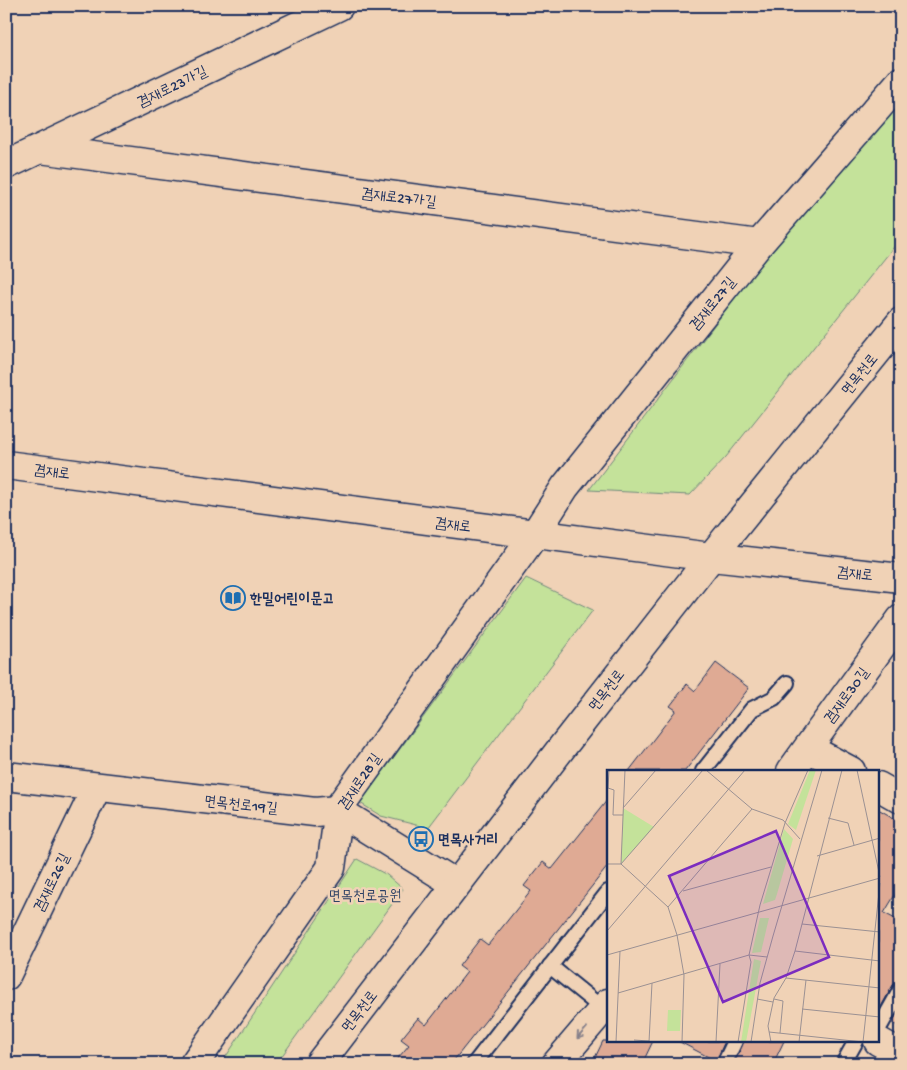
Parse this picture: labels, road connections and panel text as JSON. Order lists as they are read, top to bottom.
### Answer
{
  "streets": {
    "street": [
      "겸재로23가길",
      "겸재로27가길",
      "겸재로27길",
      "면목천로",
      "겸재로",
      "겸재로30길",
      "겸재로28길",
      "면목천로19길",
      "겸재로26길"
    ]
  },
  "crossings": [
    ["겸재로23가길", "겸재로27가길"],
    ["겸재로27가길", "겸재로27길"],
    ["겸재로27길", "겸재로"],
    ["겸재로27길", "겸재로28길"],
    ["면목천로", "겸재로"],
    ["겸재로", "겸재로28길"],
    ["겸재로28길", "면목천로19길"],
    ["면목천로19길", "겸재로26길"]
  ],
  "parks": ["면목천로공원"],
  "places": {
    "library": ["한밀어린이문고"],
    "bus stop": ["면목사거리"]
  }
}
